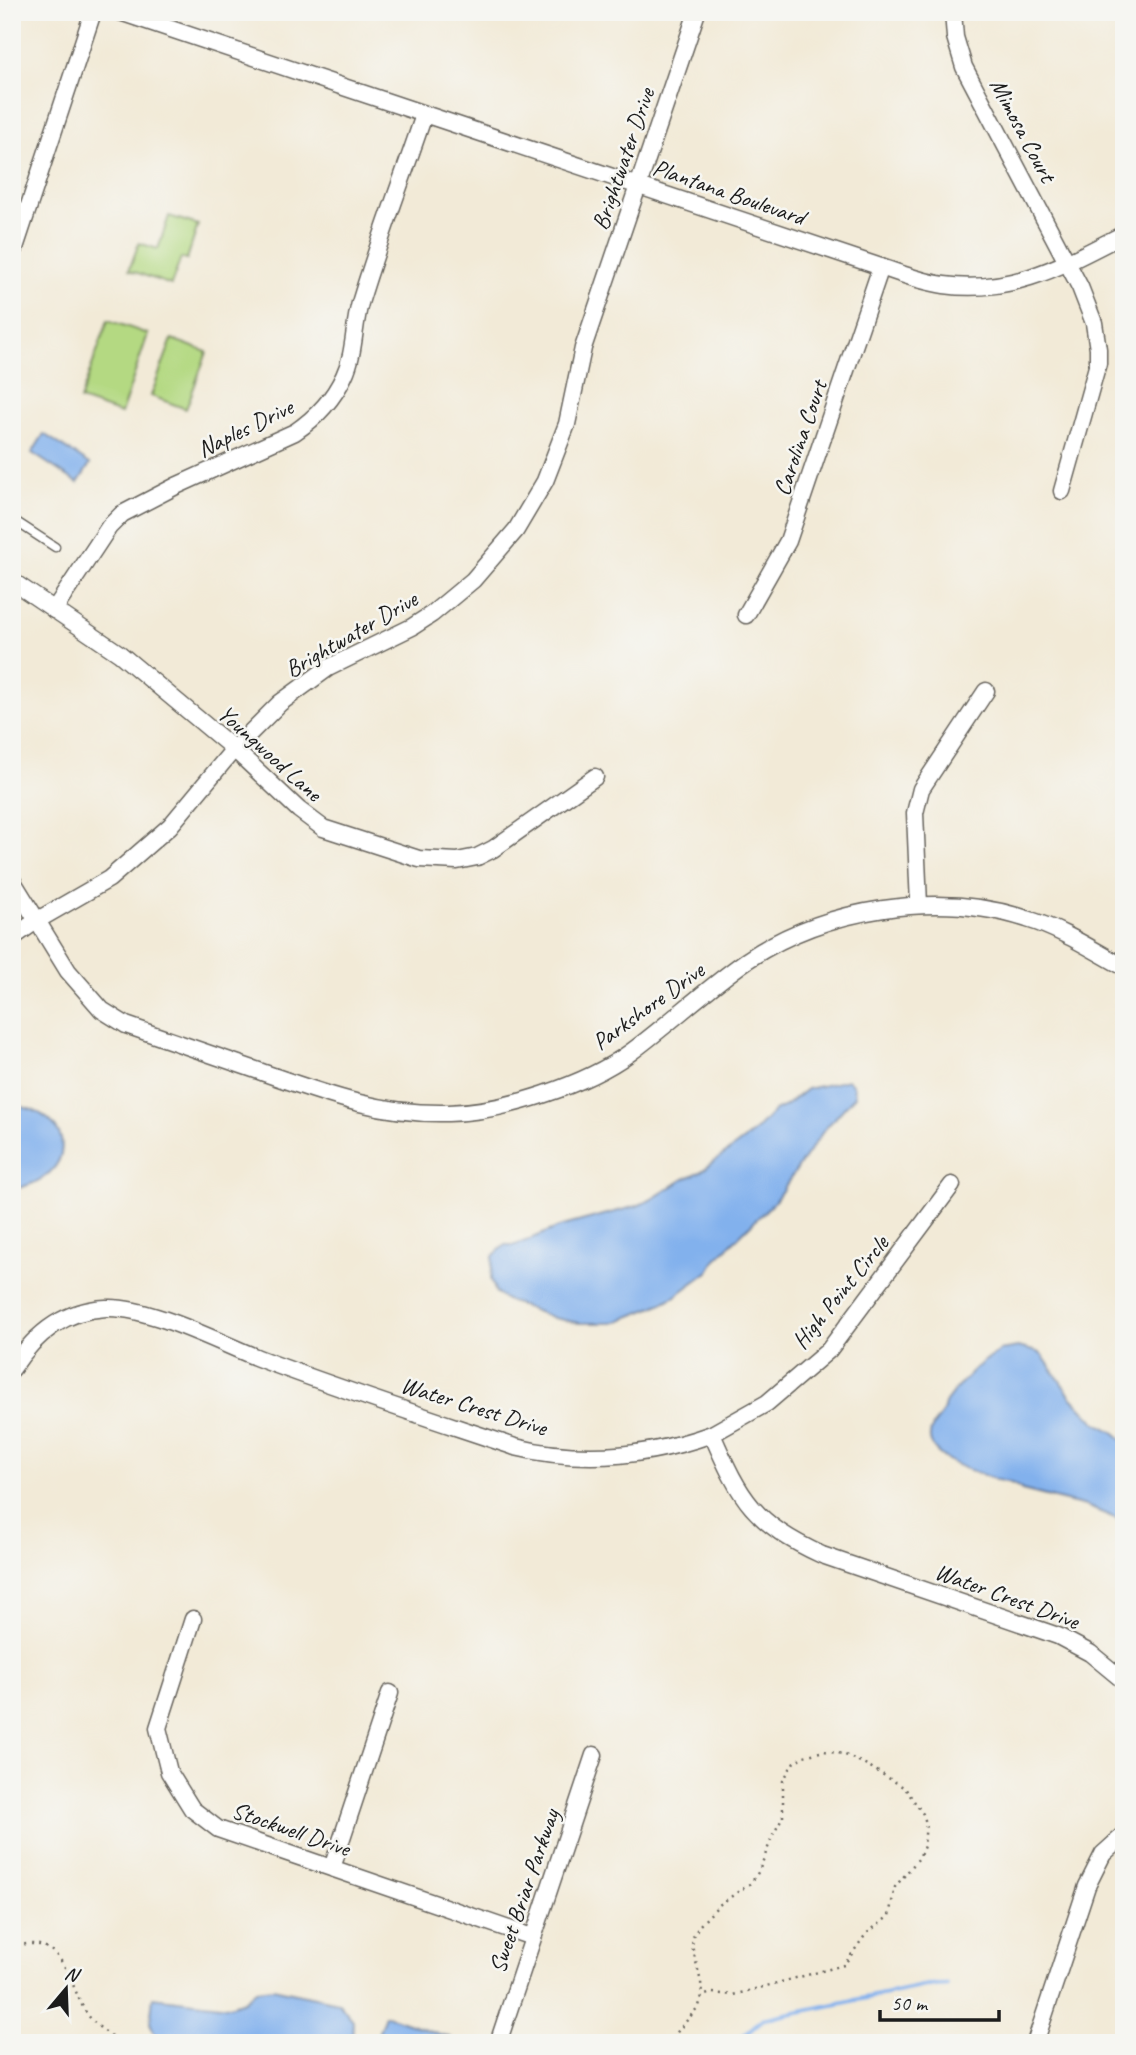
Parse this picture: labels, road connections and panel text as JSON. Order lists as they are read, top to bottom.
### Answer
{
  "streets": {
    "street": [
      "Mimosa Court",
      "Brightwater Drive",
      "Plantana Boulevard",
      "Naples Drive",
      "Carolina Court",
      "Youngwood Lane",
      "Parkshore Drive",
      "High Point Circle",
      "Water Crest Drive",
      "Stockwell Drive",
      "Sweet Briar Parkway"
    ]
  },
  "crossings": [
    ["Mimosa Court", "Plantana Boulevard"],
    ["Brightwater Drive", "Plantana Boulevard"],
    ["Brightwater Drive", "Youngwood Lane"],
    ["Brightwater Drive", "Parkshore Drive"],
    ["Plantana Boulevard", "Naples Drive"],
    ["Plantana Boulevard", "Carolina Court"],
    ["Naples Drive", "Youngwood Lane"],
    ["High Point Circle", "Water Crest Drive"],
    ["Stockwell Drive", "Sweet Briar Parkway"]
  ],
  "scale_bar": "50 m",
  "north": "top"
}
